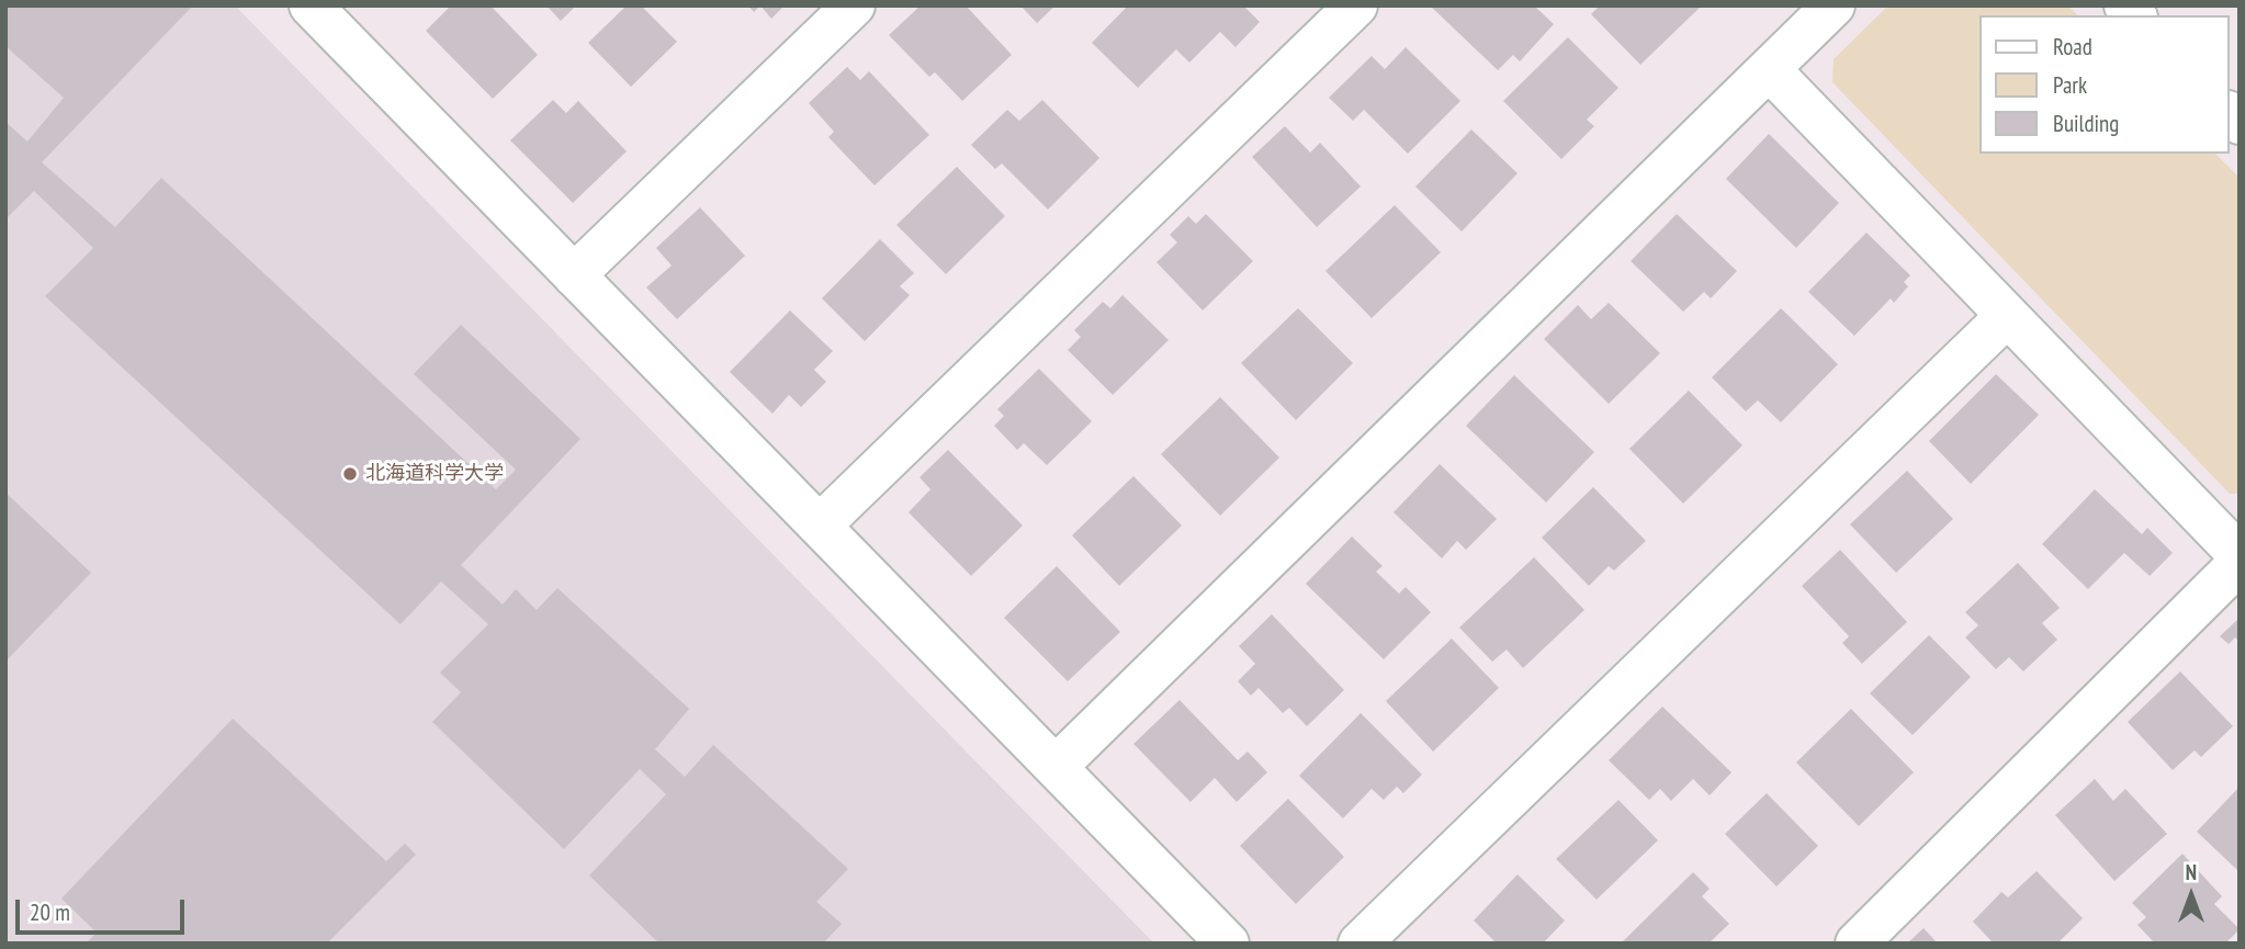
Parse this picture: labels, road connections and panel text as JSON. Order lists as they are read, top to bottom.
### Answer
{
  "places": ["北海道科学大学"],
  "legend": ["Road", "Park", "Building"],
  "scale_bar": "20 m",
  "north": "top"
}
